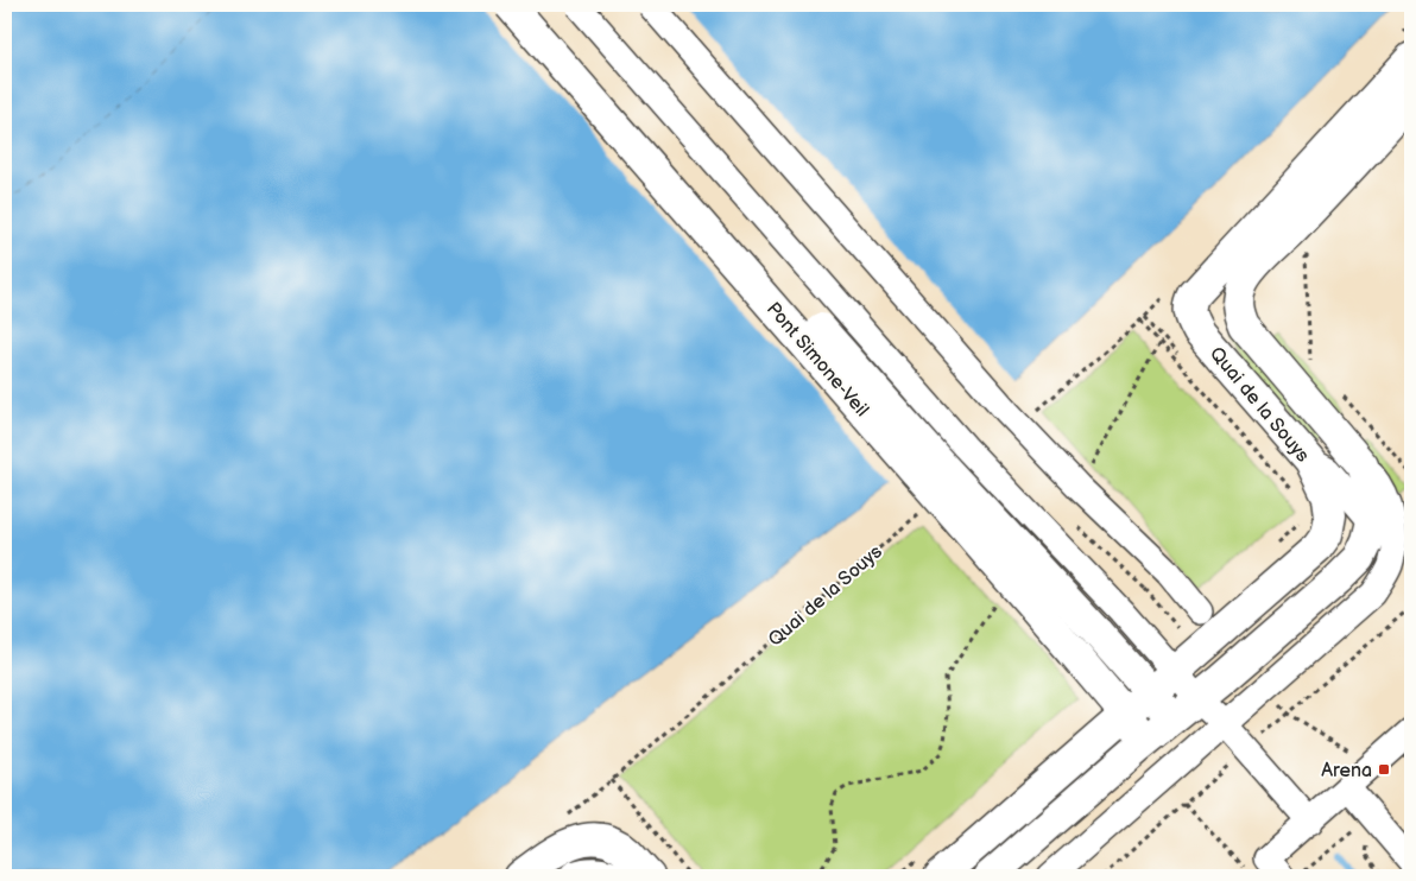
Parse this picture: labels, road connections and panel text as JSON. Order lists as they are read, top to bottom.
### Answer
{
  "streets": {
    "main road": ["Pont Simone-Veil", "Quai de la Souys"]
  },
  "crossings": [
    ["Pont Simone-Veil", "Quai de la Souys"]
  ],
  "places": {
    "transit": ["Arena"]
  }
}
